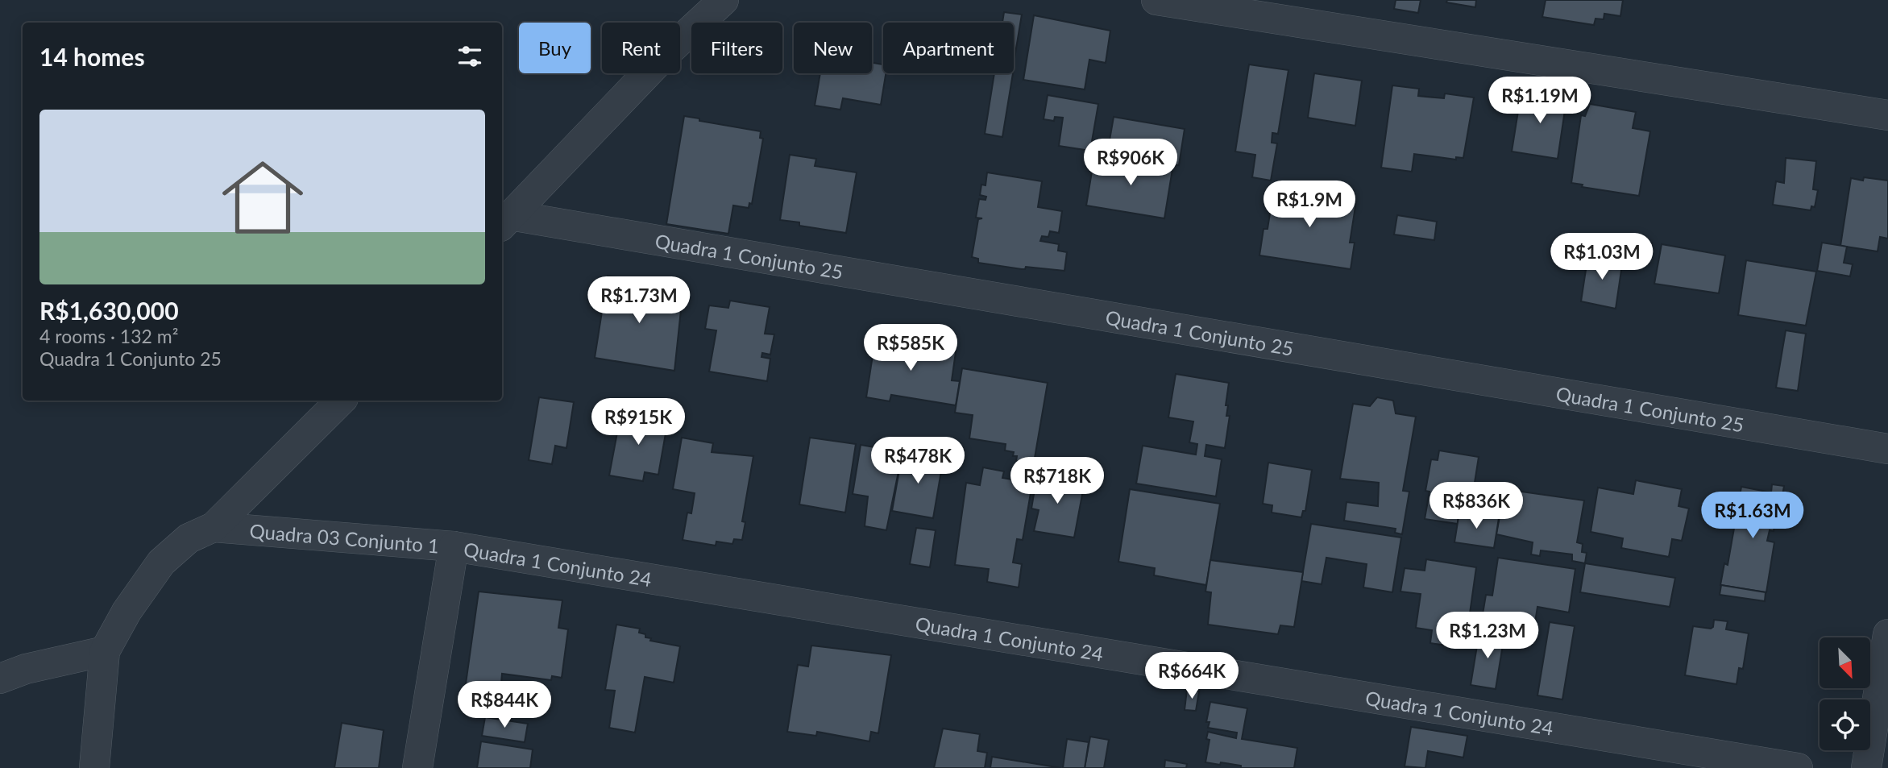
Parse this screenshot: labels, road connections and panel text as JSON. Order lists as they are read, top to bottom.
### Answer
{
  "streets": {
    "street": ["Quadra 1 Conjunto 25", "Quadra 03 Conjunto 1", "Quadra 1 Conjunto 24"]
  },
  "crossings": [
    ["Quadra 03 Conjunto 1", "Quadra 1 Conjunto 24"]
  ],
  "north": "bottom right",
  "page": {
    "chip": [
      "Buy",
      "Rent",
      "Filters",
      "New",
      "Apartment"
    ],
    "heading": "14 homes",
    "price": [
      "R$1.19M",
      "R$906K",
      "R$1.9M",
      "R$1.03M",
      "R$1.73M",
      "R$585K",
      "R$915K",
      "R$478K",
      "R$718K",
      "R$836K",
      "R$1.63M",
      "R$1.23M",
      "R$664K",
      "R$844K"
    ],
    "list": [
      {
        "name": "R$1,630,000",
        "note": "4 rooms · 132 m² · Quadra 1 Conjunto 25"
      }
    ]
  }
}
